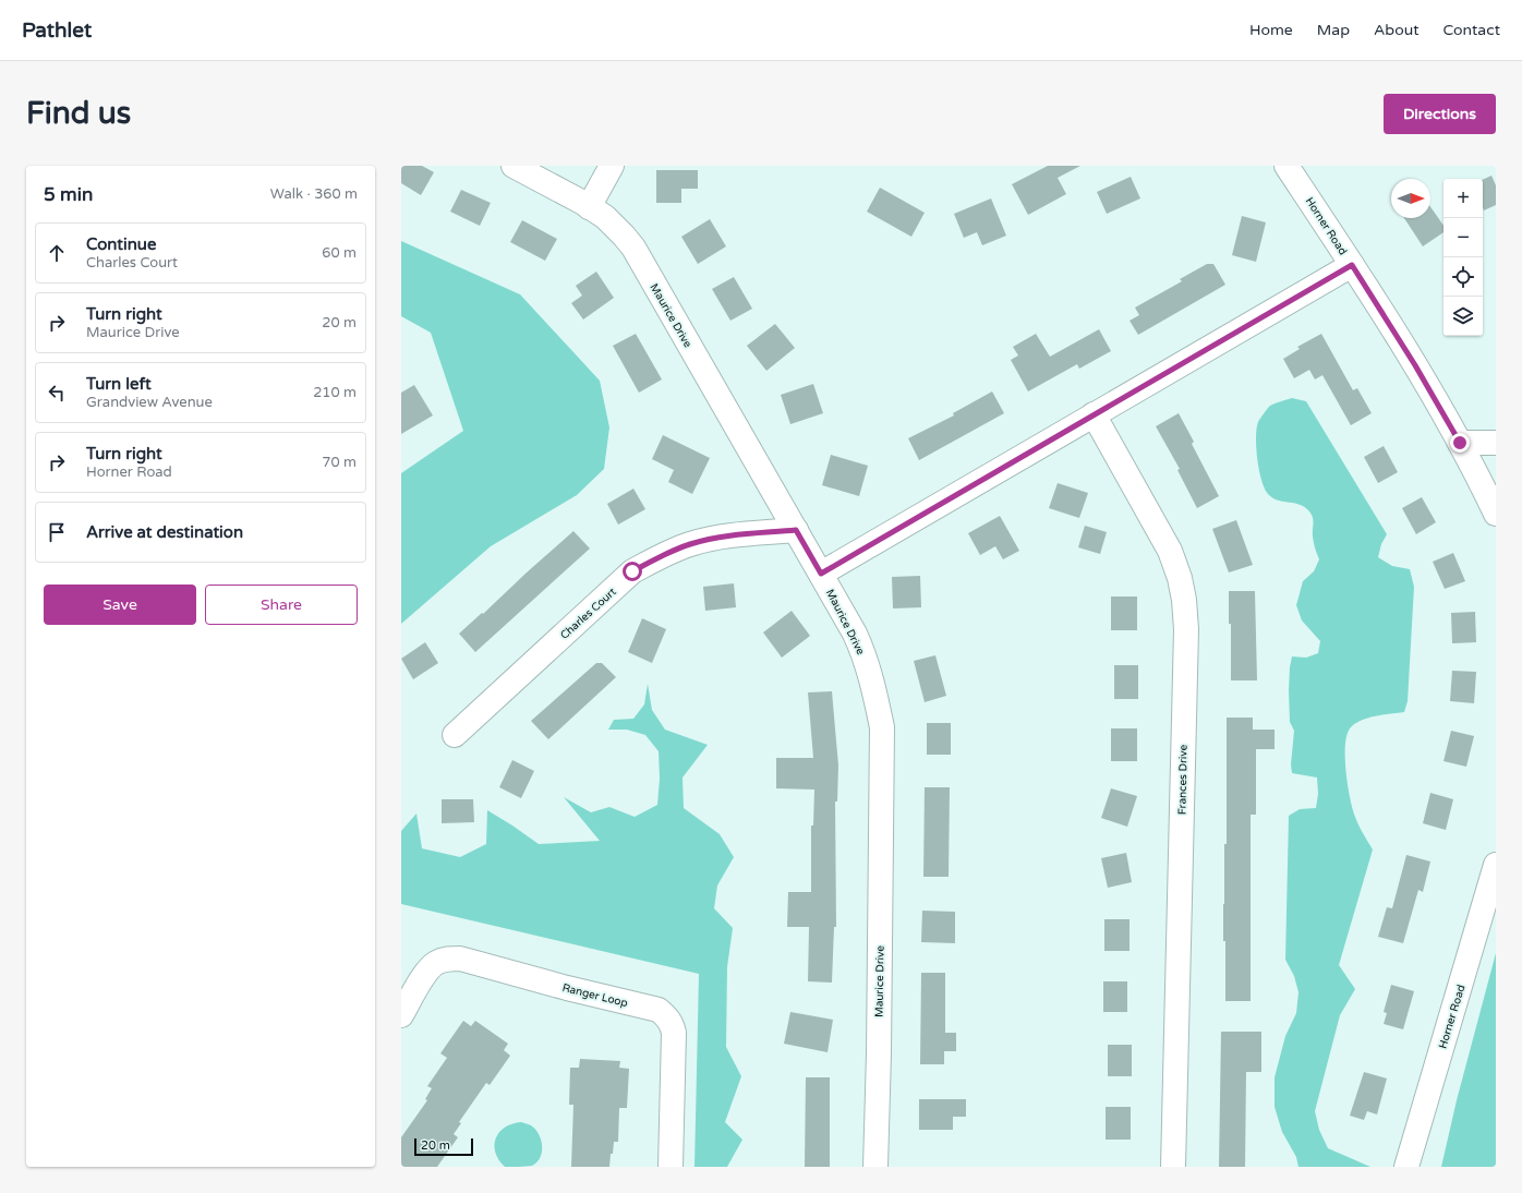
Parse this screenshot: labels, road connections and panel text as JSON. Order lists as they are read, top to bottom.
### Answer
{
  "streets": {
    "street": [
      "Horner Road",
      "Maurice Drive",
      "Charles Court",
      "Frances Drive",
      "Ranger Loop"
    ]
  },
  "crossings": [
    ["Maurice Drive", "Charles Court"]
  ],
  "scale_bar": "20 m",
  "north": "right",
  "page": {
    "header": "Pathlet",
    "nav": [
      "Home",
      "Map",
      "About",
      "Contact"
    ],
    "buttons": [
      "Directions",
      ["Save", "Share"]
    ],
    "title": "Find us",
    "heading": ["5 min", "Walk · 360 m"],
    "map_buttons": ["+", "−"],
    "list": [
      ["Continue", "Charles Court", "60 m"],
      ["Turn right", "Maurice Drive", "20 m"],
      ["Turn left", "Grandview Avenue", "210 m"],
      ["Turn right", "Horner Road", "70 m"],
      "Arrive at destination"
    ],
    "scale": "20 m"
  }
}
